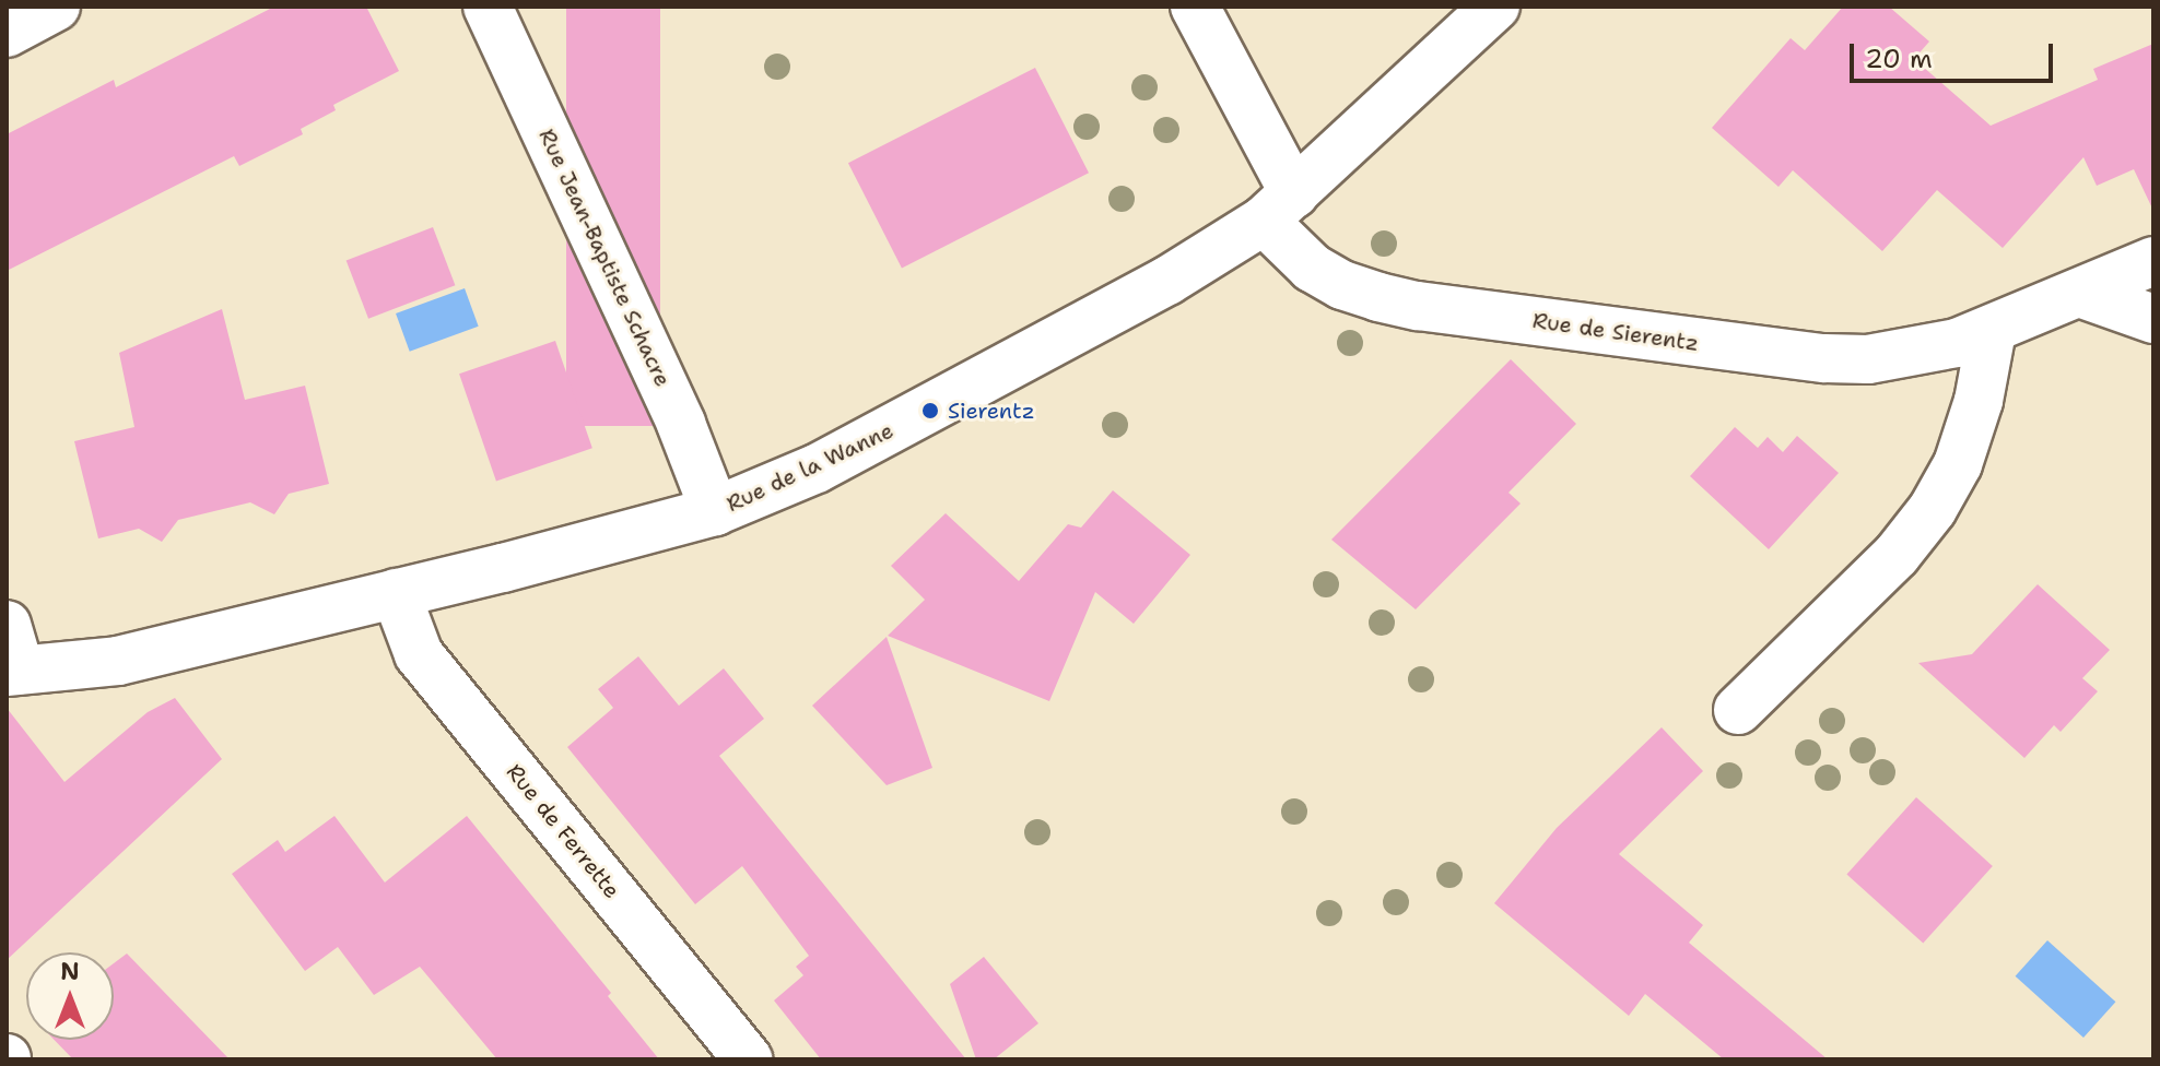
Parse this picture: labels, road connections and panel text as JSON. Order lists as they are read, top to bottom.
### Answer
{
  "streets": {
    "street": [
      "Rue Jean-Baptiste Schacre",
      "Rue de Sierentz",
      "Rue de la Wanne",
      "Rue de Ferrette"
    ]
  },
  "crossings": [
    ["Rue Jean-Baptiste Schacre", "Rue de la Wanne"],
    ["Rue de Sierentz", "Rue de la Wanne"],
    ["Rue de la Wanne", "Rue de Ferrette"]
  ],
  "places": ["Sierentz"],
  "scale_bar": "20 m",
  "north": "top"
}
